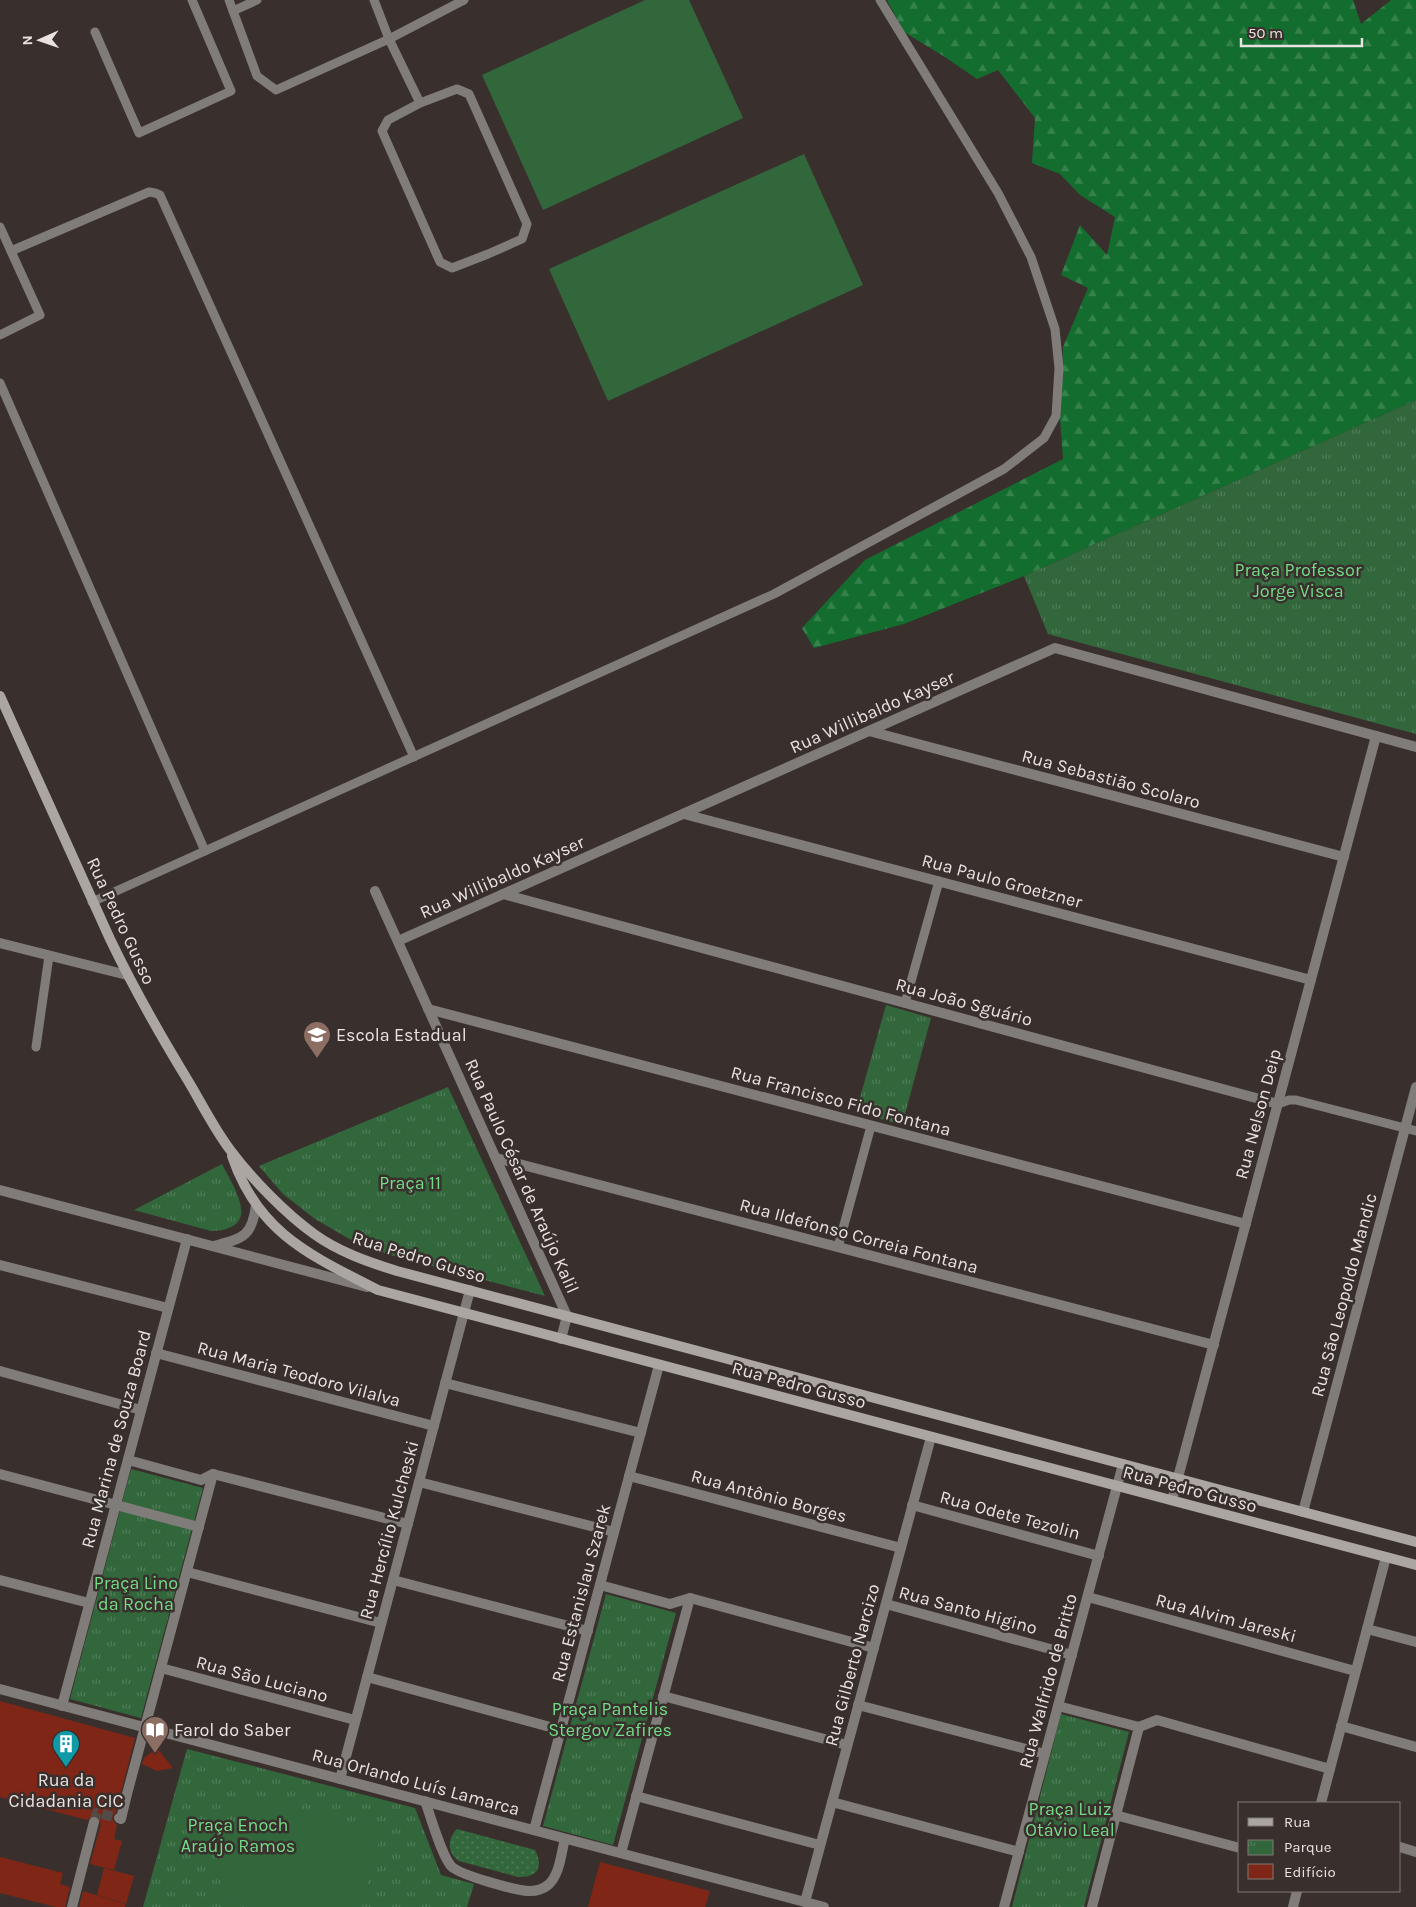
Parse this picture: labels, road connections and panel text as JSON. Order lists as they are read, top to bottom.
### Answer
{
  "streets": {
    "main road": ["Rua Pedro Gusso"],
    "street": [
      "Rua Willibaldo Kayser",
      "Rua Sebastião Scolaro",
      "Rua Paulo Groetzner",
      "Rua João Sguário",
      "Rua Francisco Fido Fontana",
      "Rua Nelson Deip",
      "Rua Paulo César de Araújo Kalil",
      "Rua Ildefonso Correia Fontana",
      "Rua São Leopoldo Mandic",
      "Rua Maria Teodoro Vilalva",
      "Rua Marina de Souza Board",
      "Rua Antônio Borges",
      "Rua Odete Tezolin",
      "Rua Hercílio Kulcheski",
      "Rua Estanislau Szarek",
      "Rua Santo Higino",
      "Rua Alvim Jareski",
      "Rua Gilberto Narcizo",
      "Rua São Luciano",
      "Rua Walfrido de Britto",
      "Rua Orlando Luís Lamarca"
    ]
  },
  "crossings": [
    ["Rua Willibaldo Kayser", "Rua Sebastião Scolaro"],
    ["Rua Willibaldo Kayser", "Rua Paulo Groetzner"],
    ["Rua Willibaldo Kayser", "Rua João Sguário"],
    ["Rua Willibaldo Kayser", "Rua Nelson Deip"],
    ["Rua Willibaldo Kayser", "Rua Paulo César de Araújo Kalil"],
    ["Rua Sebastião Scolaro", "Rua Nelson Deip"],
    ["Rua Paulo Groetzner", "Rua Nelson Deip"],
    ["Rua Pedro Gusso", "Rua Nelson Deip"],
    ["Rua Pedro Gusso", "Rua Paulo César de Araújo Kalil"],
    ["Rua Pedro Gusso", "Rua São Leopoldo Mandic"],
    ["Rua Pedro Gusso", "Rua Hercílio Kulcheski"],
    ["Rua Pedro Gusso", "Rua Estanislau Szarek"],
    ["Rua Pedro Gusso", "Rua Gilberto Narcizo"],
    ["Rua Pedro Gusso", "Rua Walfrido de Britto"],
    ["Rua João Sguário", "Rua Nelson Deip"],
    ["Rua João Sguário", "Rua São Leopoldo Mandic"],
    ["Rua Francisco Fido Fontana", "Rua Nelson Deip"],
    ["Rua Francisco Fido Fontana", "Rua Paulo César de Araújo Kalil"],
    ["Rua Nelson Deip", "Rua Ildefonso Correia Fontana"],
    ["Rua Paulo César de Araújo Kalil", "Rua Ildefonso Correia Fontana"],
    ["Rua Maria Teodoro Vilalva", "Rua Marina de Souza Board"],
    ["Rua Maria Teodoro Vilalva", "Rua Hercílio Kulcheski"],
    ["Rua Marina de Souza Board", "Rua Orlando Luís Lamarca"],
    ["Rua Antônio Borges", "Rua Estanislau Szarek"],
    ["Rua Antônio Borges", "Rua Gilberto Narcizo"],
    ["Rua Odete Tezolin", "Rua Gilberto Narcizo"],
    ["Rua Odete Tezolin", "Rua Walfrido de Britto"],
    ["Rua Hercílio Kulcheski", "Rua São Luciano"],
    ["Rua Hercílio Kulcheski", "Rua Orlando Luís Lamarca"],
    ["Rua Estanislau Szarek", "Rua Orlando Luís Lamarca"],
    ["Rua Santo Higino", "Rua Gilberto Narcizo"],
    ["Rua Santo Higino", "Rua Walfrido de Britto"],
    ["Rua Alvim Jareski", "Rua Walfrido de Britto"],
    ["Rua Gilberto Narcizo", "Rua Orlando Luís Lamarca"]
  ],
  "parks": [
    "Praça Professor Jorge Visca",
    "Praça 11",
    "Praça Lino da Rocha",
    "Praça Pantelis Stergov Zafires",
    "Praça Luiz Otávio Leal",
    "Praça Enoch Araújo Ramos"
  ],
  "places": {
    "school or university": ["Escola Estadual"],
    "library": ["Farol do Saber"],
    "building": ["Rua da Cidadania CIC"]
  },
  "legend": ["Rua", "Parque", "Edifício"],
  "scale_bar": "50 m",
  "north": "left"
}
